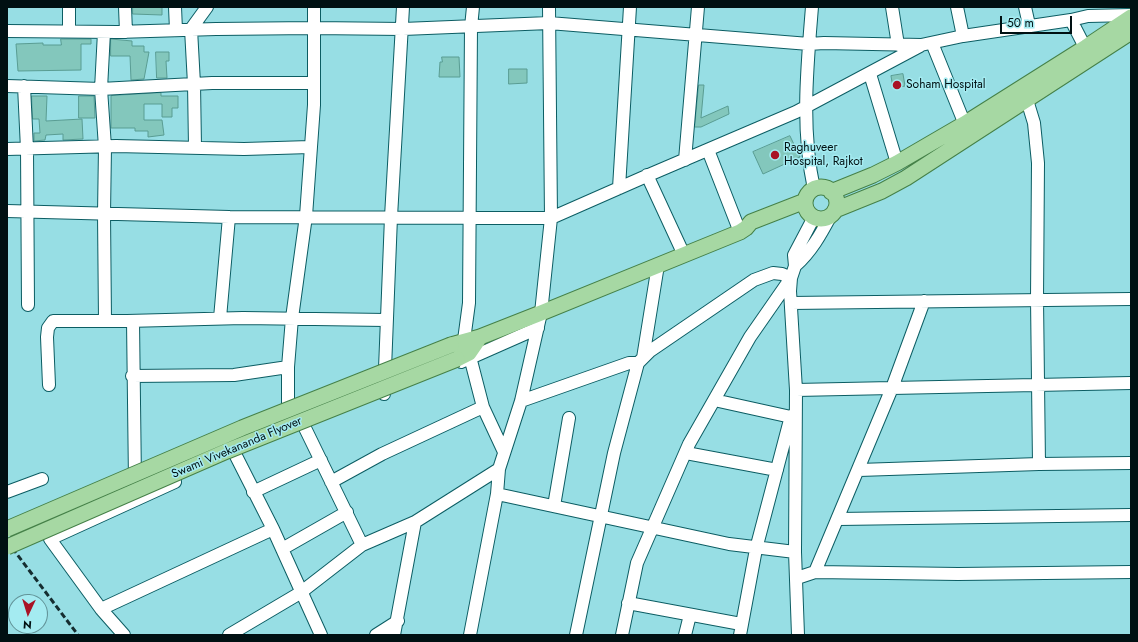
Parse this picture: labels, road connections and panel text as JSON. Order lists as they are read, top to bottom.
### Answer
{
  "streets": {
    "main road": ["Swami Vivekananda Flyover"]
  },
  "places": ["Soham Hospital", "Raghuveer Hospital, Rajkot"],
  "scale_bar": "50 m",
  "north": "bottom"
}
